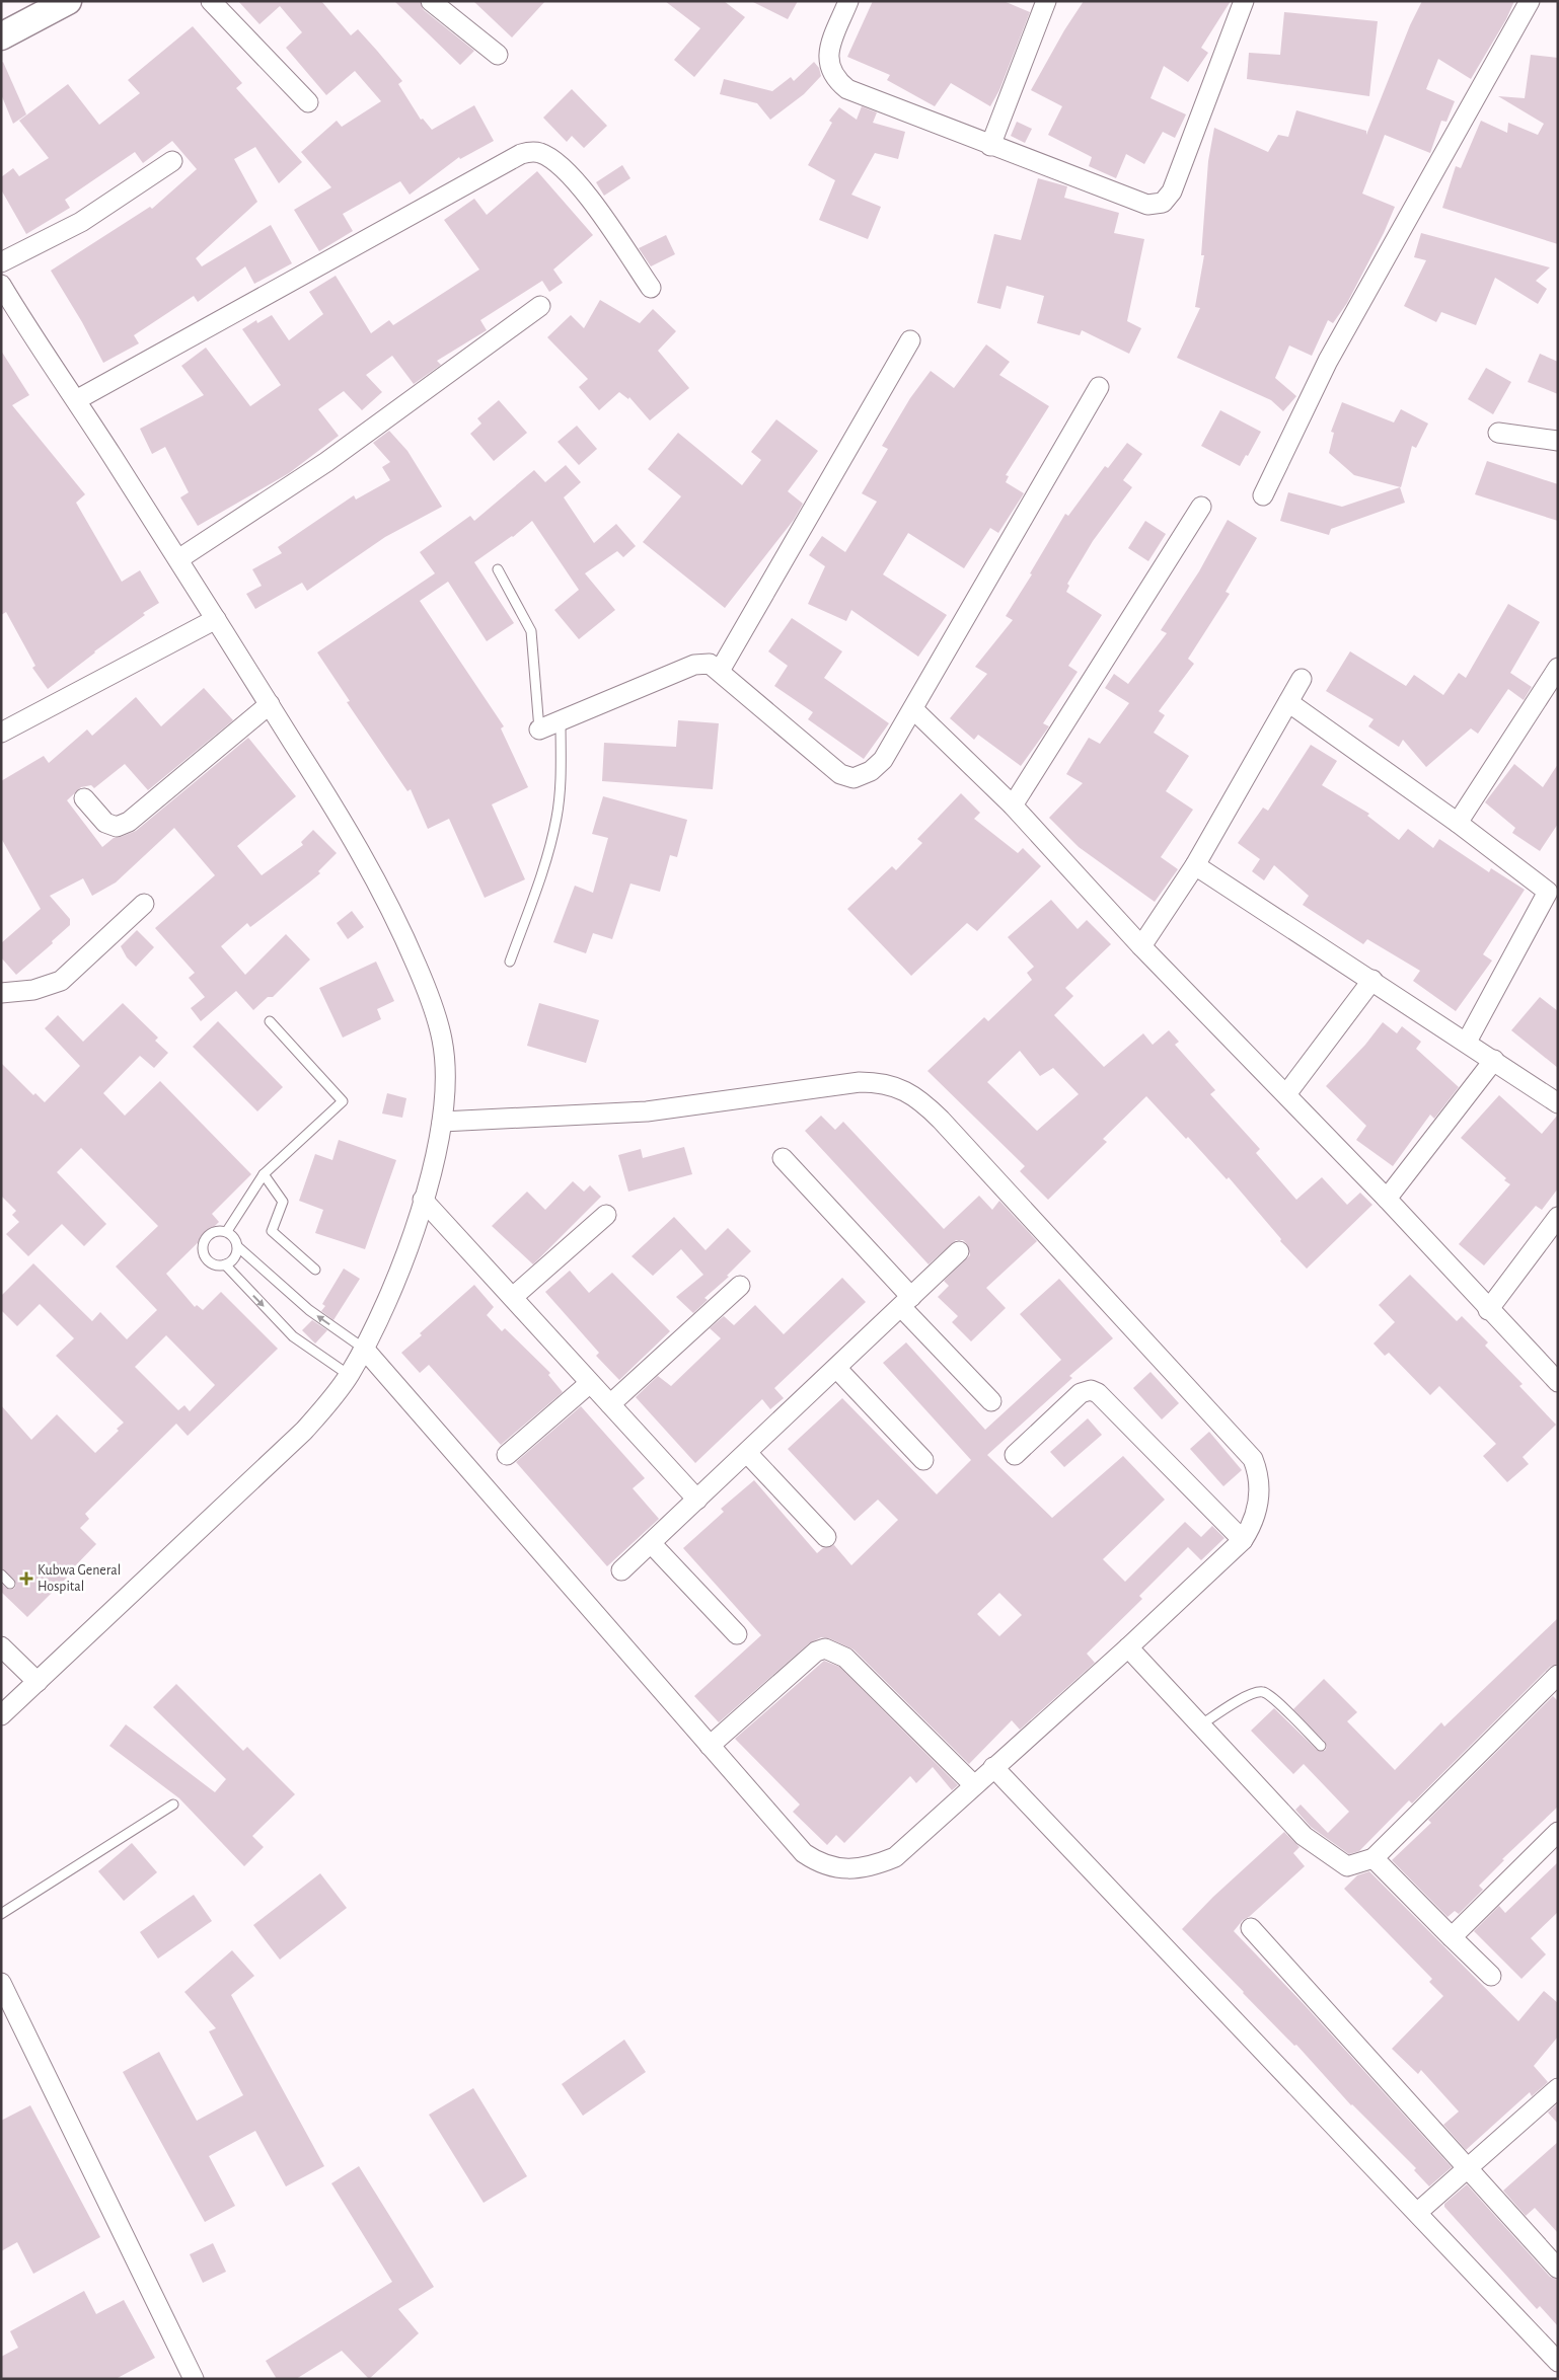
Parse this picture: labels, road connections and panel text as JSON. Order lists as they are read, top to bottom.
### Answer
{
  "places": {
    "health": ["Kubwa General Hospital"]
  }
}
